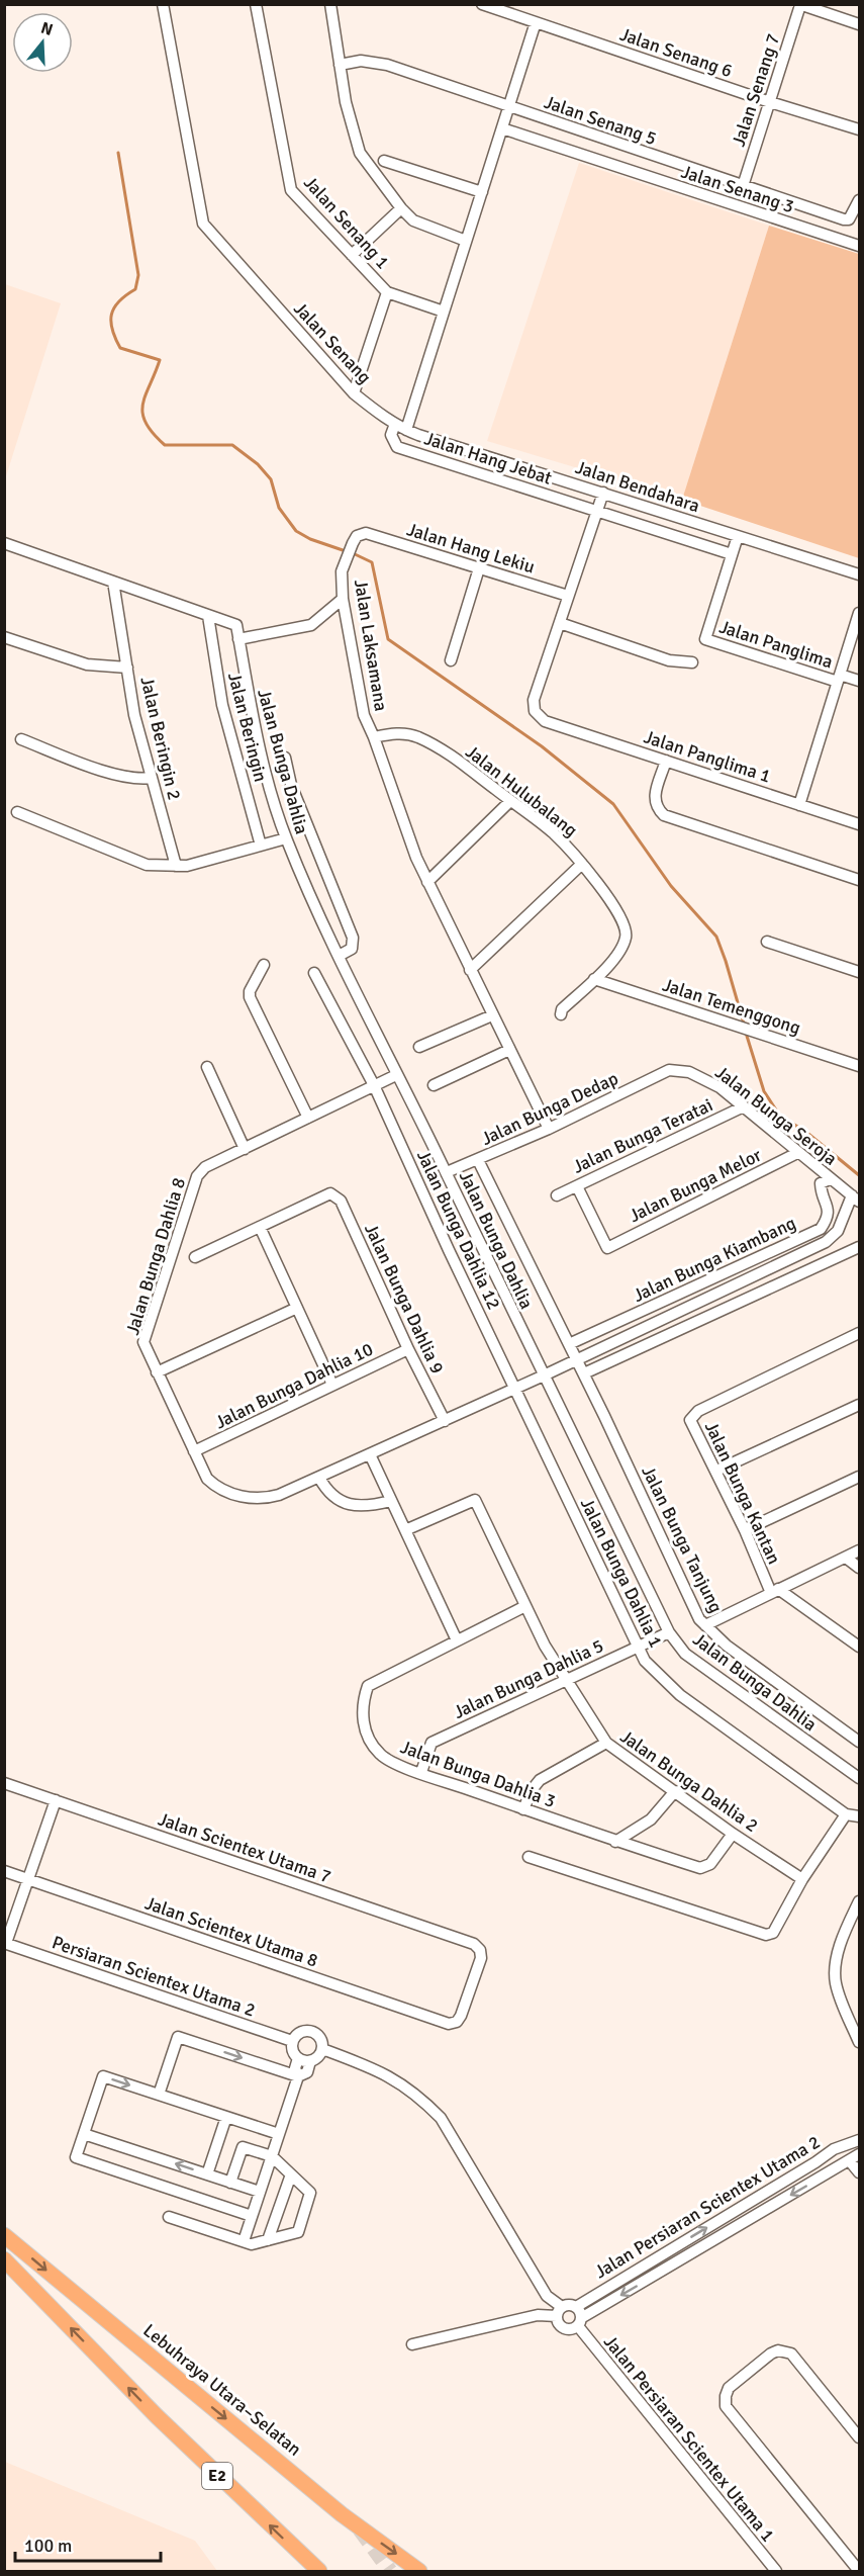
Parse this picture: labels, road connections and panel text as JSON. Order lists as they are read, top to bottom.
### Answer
{
  "streets": {
    "highway": ["Lebuhraya Utara–Selatan", "E2"],
    "street": [
      "Jalan Senang 6",
      "Jalan Senang 7",
      "Jalan Senang 5",
      "Jalan Senang 3",
      "Jalan Senang 1",
      "Jalan Senang",
      "Jalan Hang Jebat",
      "Jalan Bendahara",
      "Jalan Hang Lekiu",
      "Jalan Panglima",
      "Jalan Laksamana",
      "Jalan Beringin",
      "Jalan Beringin 2",
      "Jalan Panglima 1",
      "Jalan Bunga Dahlia",
      "Jalan Hulubalang",
      "Jalan Temenggong",
      "Jalan Bunga Dedap",
      "Jalan Bunga Seroja",
      "Jalan Bunga Teratai",
      "Jalan Bunga Melor",
      "Jalan Bunga Dahlia 12",
      "Jalan Bunga Dahlia 8",
      "Jalan Bunga Kiambang",
      "Jalan Bunga Dahlia 9",
      "Jalan Bunga Dahlia 10",
      "Jalan Bunga Kantan",
      "Jalan Bunga Tanjung",
      "Jalan Bunga Dahlia 1",
      "Jalan Bunga Dahlia 5",
      "Jalan Bunga Dahlia 3",
      "Jalan Bunga Dahlia 2",
      "Jalan Scientex Utama 7",
      "Jalan Scientex Utama 8",
      "Persiaran Scientex Utama 2",
      "Jalan Persiaran Scientex Utama 2",
      "Jalan Persiaran Scientex Utama 1"
    ]
  },
  "crossings": [
    ["Jalan Senang 6", "Jalan Senang 7"],
    ["Jalan Senang 7", "Jalan Senang 5"],
    ["Jalan Senang", "Jalan Hang Jebat"],
    ["Jalan Senang", "Jalan Bendahara"],
    ["Jalan Hang Jebat", "Jalan Panglima"],
    ["Jalan Hang Lekiu", "Jalan Laksamana"],
    ["Jalan Laksamana", "Jalan Hulubalang"],
    ["Jalan Laksamana", "Jalan Bunga Dedap"],
    ["Jalan Bunga Dahlia", "Jalan Bunga Dedap"],
    ["Jalan Bunga Dahlia", "Jalan Bunga Dahlia 8"],
    ["Jalan Bunga Dahlia", "Jalan Bunga Dahlia 5"],
    ["Jalan Hulubalang", "Jalan Temenggong"],
    ["Jalan Bunga Dedap", "Jalan Bunga Seroja"],
    ["Jalan Bunga Dedap", "Jalan Bunga Tanjung"],
    ["Jalan Bunga Seroja", "Jalan Bunga Teratai"],
    ["Jalan Bunga Seroja", "Jalan Bunga Melor"],
    ["Jalan Bunga Seroja", "Jalan Bunga Dahlia 8"],
    ["Jalan Bunga Seroja", "Jalan Bunga Kiambang"],
    ["Jalan Bunga Teratai", "Jalan Bunga Melor"],
    ["Jalan Bunga Dahlia 12", "Jalan Bunga Dahlia 8"],
    ["Jalan Bunga Dahlia 12", "Jalan Bunga Dahlia 1"],
    ["Jalan Bunga Dahlia 8", "Jalan Bunga Dahlia 9"],
    ["Jalan Bunga Dahlia 8", "Jalan Bunga Dahlia 10"],
    ["Jalan Bunga Dahlia 8", "Jalan Bunga Tanjung"],
    ["Jalan Bunga Dahlia 8", "Jalan Bunga Dahlia 1"],
    ["Jalan Bunga Kiambang", "Jalan Bunga Tanjung"],
    ["Jalan Bunga Dahlia 9", "Jalan Bunga Dahlia 10"],
    ["Jalan Bunga Dahlia 1", "Jalan Bunga Dahlia 5"],
    ["Jalan Bunga Dahlia 5", "Jalan Bunga Dahlia 3"],
    ["Jalan Bunga Dahlia 5", "Jalan Bunga Dahlia 2"],
    ["Jalan Bunga Dahlia 3", "Jalan Bunga Dahlia 2"],
    ["Jalan Scientex Utama 7", "Jalan Scientex Utama 8"],
    ["Jalan Persiaran Scientex Utama 2", "Jalan Persiaran Scientex Utama 1"]
  ],
  "scale_bar": "100 m",
  "north": "top"
}
